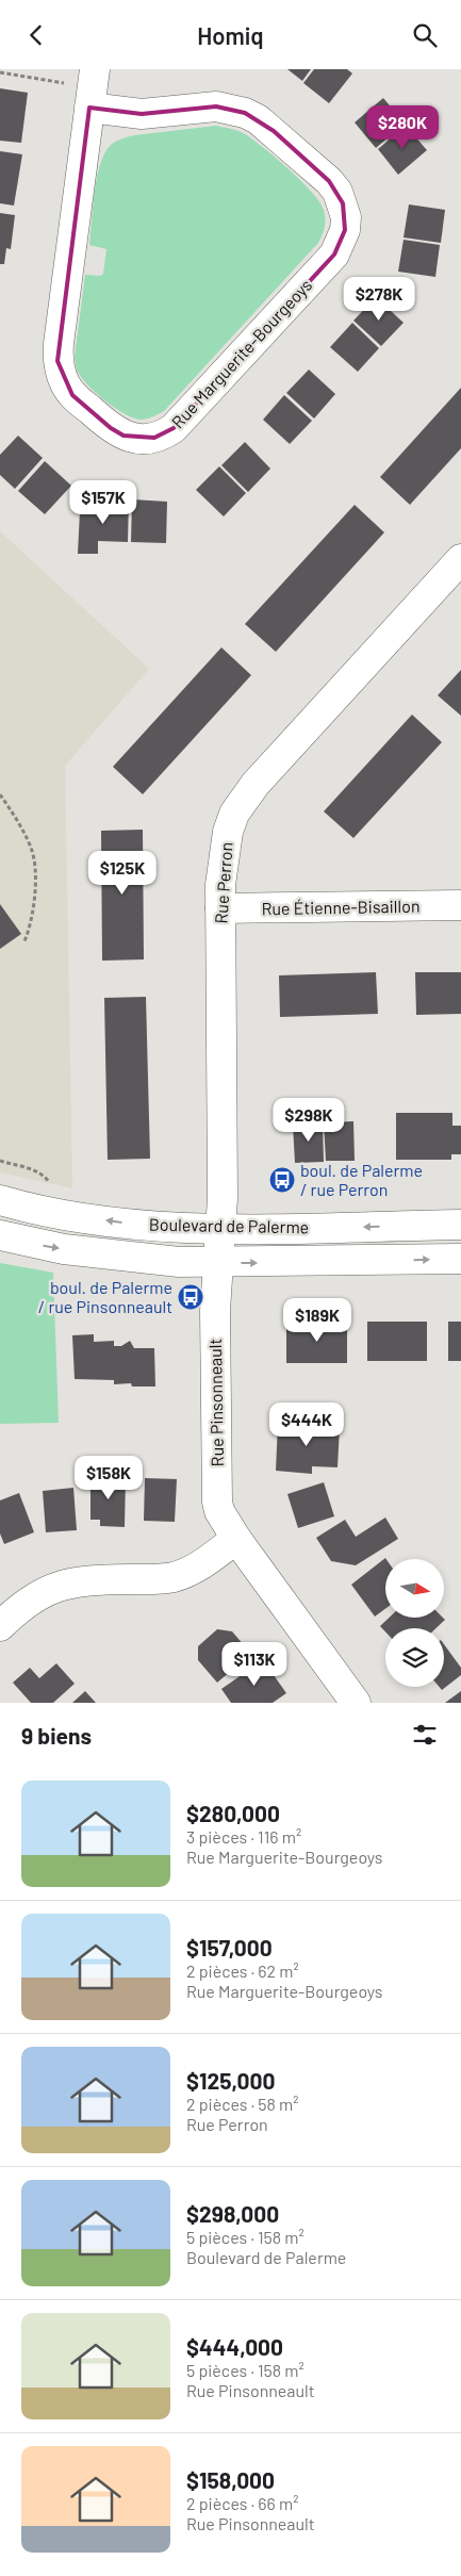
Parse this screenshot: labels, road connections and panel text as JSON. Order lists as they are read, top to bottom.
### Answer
{
  "streets": {
    "street": [
      "Rue Marguerite-Bourgeoys",
      "Rue Perron",
      "Rue Étienne-Bisaillon",
      "Boulevard de Palerme",
      "Rue Pinsonneault"
    ]
  },
  "crossings": [
    ["Rue Perron", "Rue Étienne-Bisaillon"],
    ["Rue Perron", "Boulevard de Palerme"],
    ["Rue Perron", "Rue Pinsonneault"],
    ["Boulevard de Palerme", "Rue Pinsonneault"]
  ],
  "places": {
    "bus stop": ["boul. de Palerme / rue Perron", "boul. de Palerme / rue Pinsonneault"]
  },
  "north": "right",
  "page": {
    "header": "Homiq",
    "price": [
      "$280K",
      "$278K",
      "$157K",
      "$125K",
      "$298K",
      "$189K",
      "$444K",
      "$158K",
      "$113K"
    ],
    "heading": "9 biens",
    "list": [
      {
        "name": "$280,000",
        "note": "3 pièces · 116 m² · Rue Marguerite-Bourgeoys"
      },
      {
        "name": "$157,000",
        "note": "2 pièces · 62 m² · Rue Marguerite-Bourgeoys"
      },
      {
        "name": "$125,000",
        "note": "2 pièces · 58 m² · Rue Perron"
      },
      {
        "name": "$298,000",
        "note": "5 pièces · 158 m² · Boulevard de Palerme"
      },
      {
        "name": "$444,000",
        "note": "5 pièces · 158 m² · Rue Pinsonneault"
      },
      {
        "name": "$158,000",
        "note": "2 pièces · 66 m² · Rue Pinsonneault"
      }
    ]
  }
}
